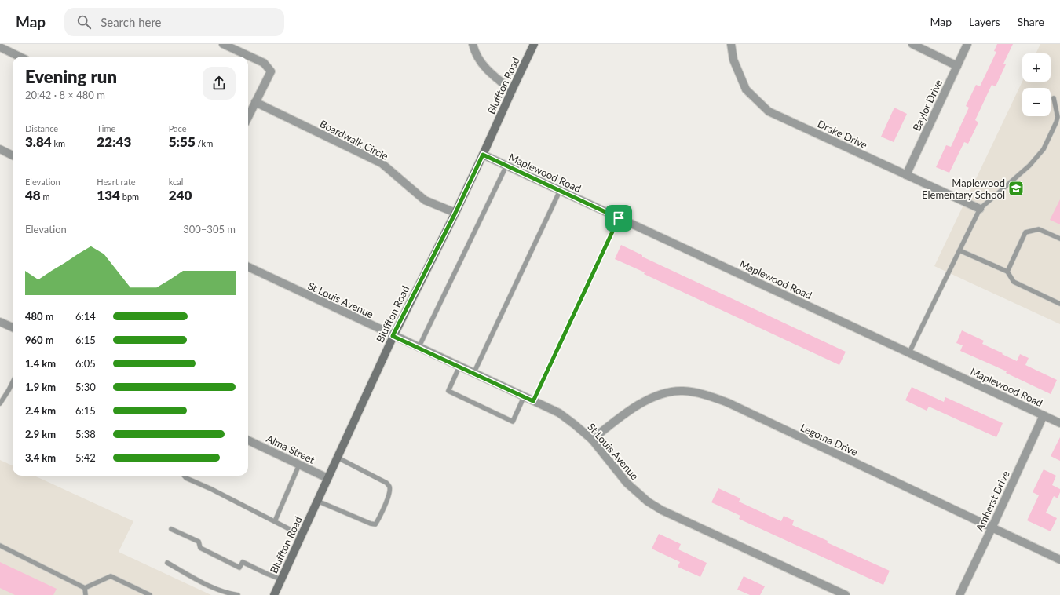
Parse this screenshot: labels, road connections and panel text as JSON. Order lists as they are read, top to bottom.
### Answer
{
  "streets": {
    "main road": ["Bluffton Road"],
    "street": [
      "Baylor Drive",
      "Drake Drive",
      "Boardwalk Circle",
      "Maplewood Road",
      "St Louis Avenue",
      "Legoma Drive",
      "Alma Street",
      "Amherst Drive"
    ]
  },
  "crossings": [
    ["Bluffton Road", "Boardwalk Circle"],
    ["Bluffton Road", "Maplewood Road"],
    ["Bluffton Road", "St Louis Avenue"],
    ["Bluffton Road", "Alma Street"],
    ["Baylor Drive", "Drake Drive"],
    ["Maplewood Road", "Amherst Drive"],
    ["St Louis Avenue", "Legoma Drive"],
    ["Legoma Drive", "Amherst Drive"]
  ],
  "places": {
    "school or university": ["Maplewood Elementary School"]
  },
  "page": {
    "header": "Map",
    "search": "Search here",
    "nav": ["Map", "Layers", "Share"],
    "map_buttons": ["+", "−"],
    "heading": ["Evening run", "20:42 · 8 × 480 m"],
    "stats": [
      ["Distance", "3.84 km"],
      ["Time", "22:43"],
      ["Pace", "5:55 /km"],
      ["Elevation", "48 m"],
      ["Heart rate", "134 bpm"],
      ["kcal", "240"]
    ],
    "chart": ["Elevation", "300–305 m"],
    "list": [
      {
        "name": "480 m",
        "note": "6:14"
      },
      {
        "name": "960 m",
        "note": "6:15"
      },
      {
        "name": "1.4 km",
        "note": "6:05"
      },
      {
        "name": "1.9 km",
        "note": "5:30"
      },
      {
        "name": "2.4 km",
        "note": "6:15"
      },
      {
        "name": "2.9 km",
        "note": "5:38"
      },
      {
        "name": "3.4 km",
        "note": "5:42"
      }
    ]
  }
}
